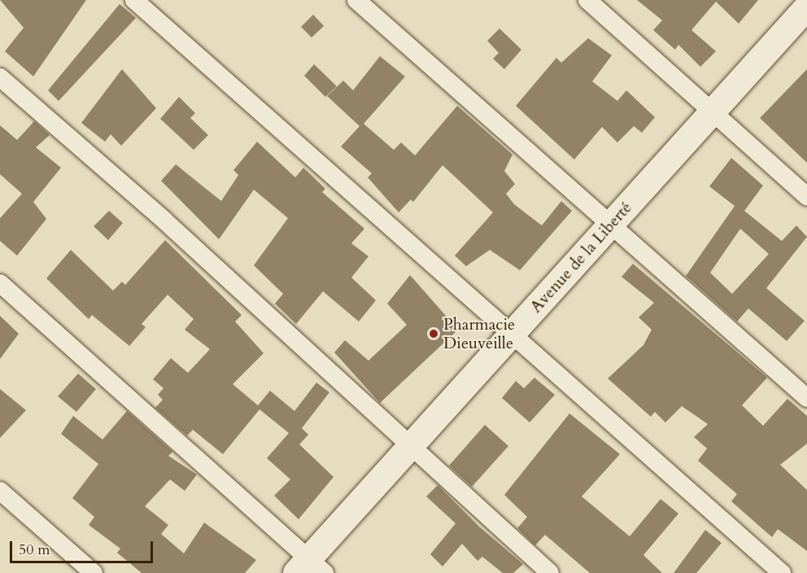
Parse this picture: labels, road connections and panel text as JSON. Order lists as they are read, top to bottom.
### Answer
{
  "streets": {
    "street": ["Avenue de la Liberté"]
  },
  "places": ["Pharmacie Dieuveille"],
  "scale_bar": "50 m"
}
